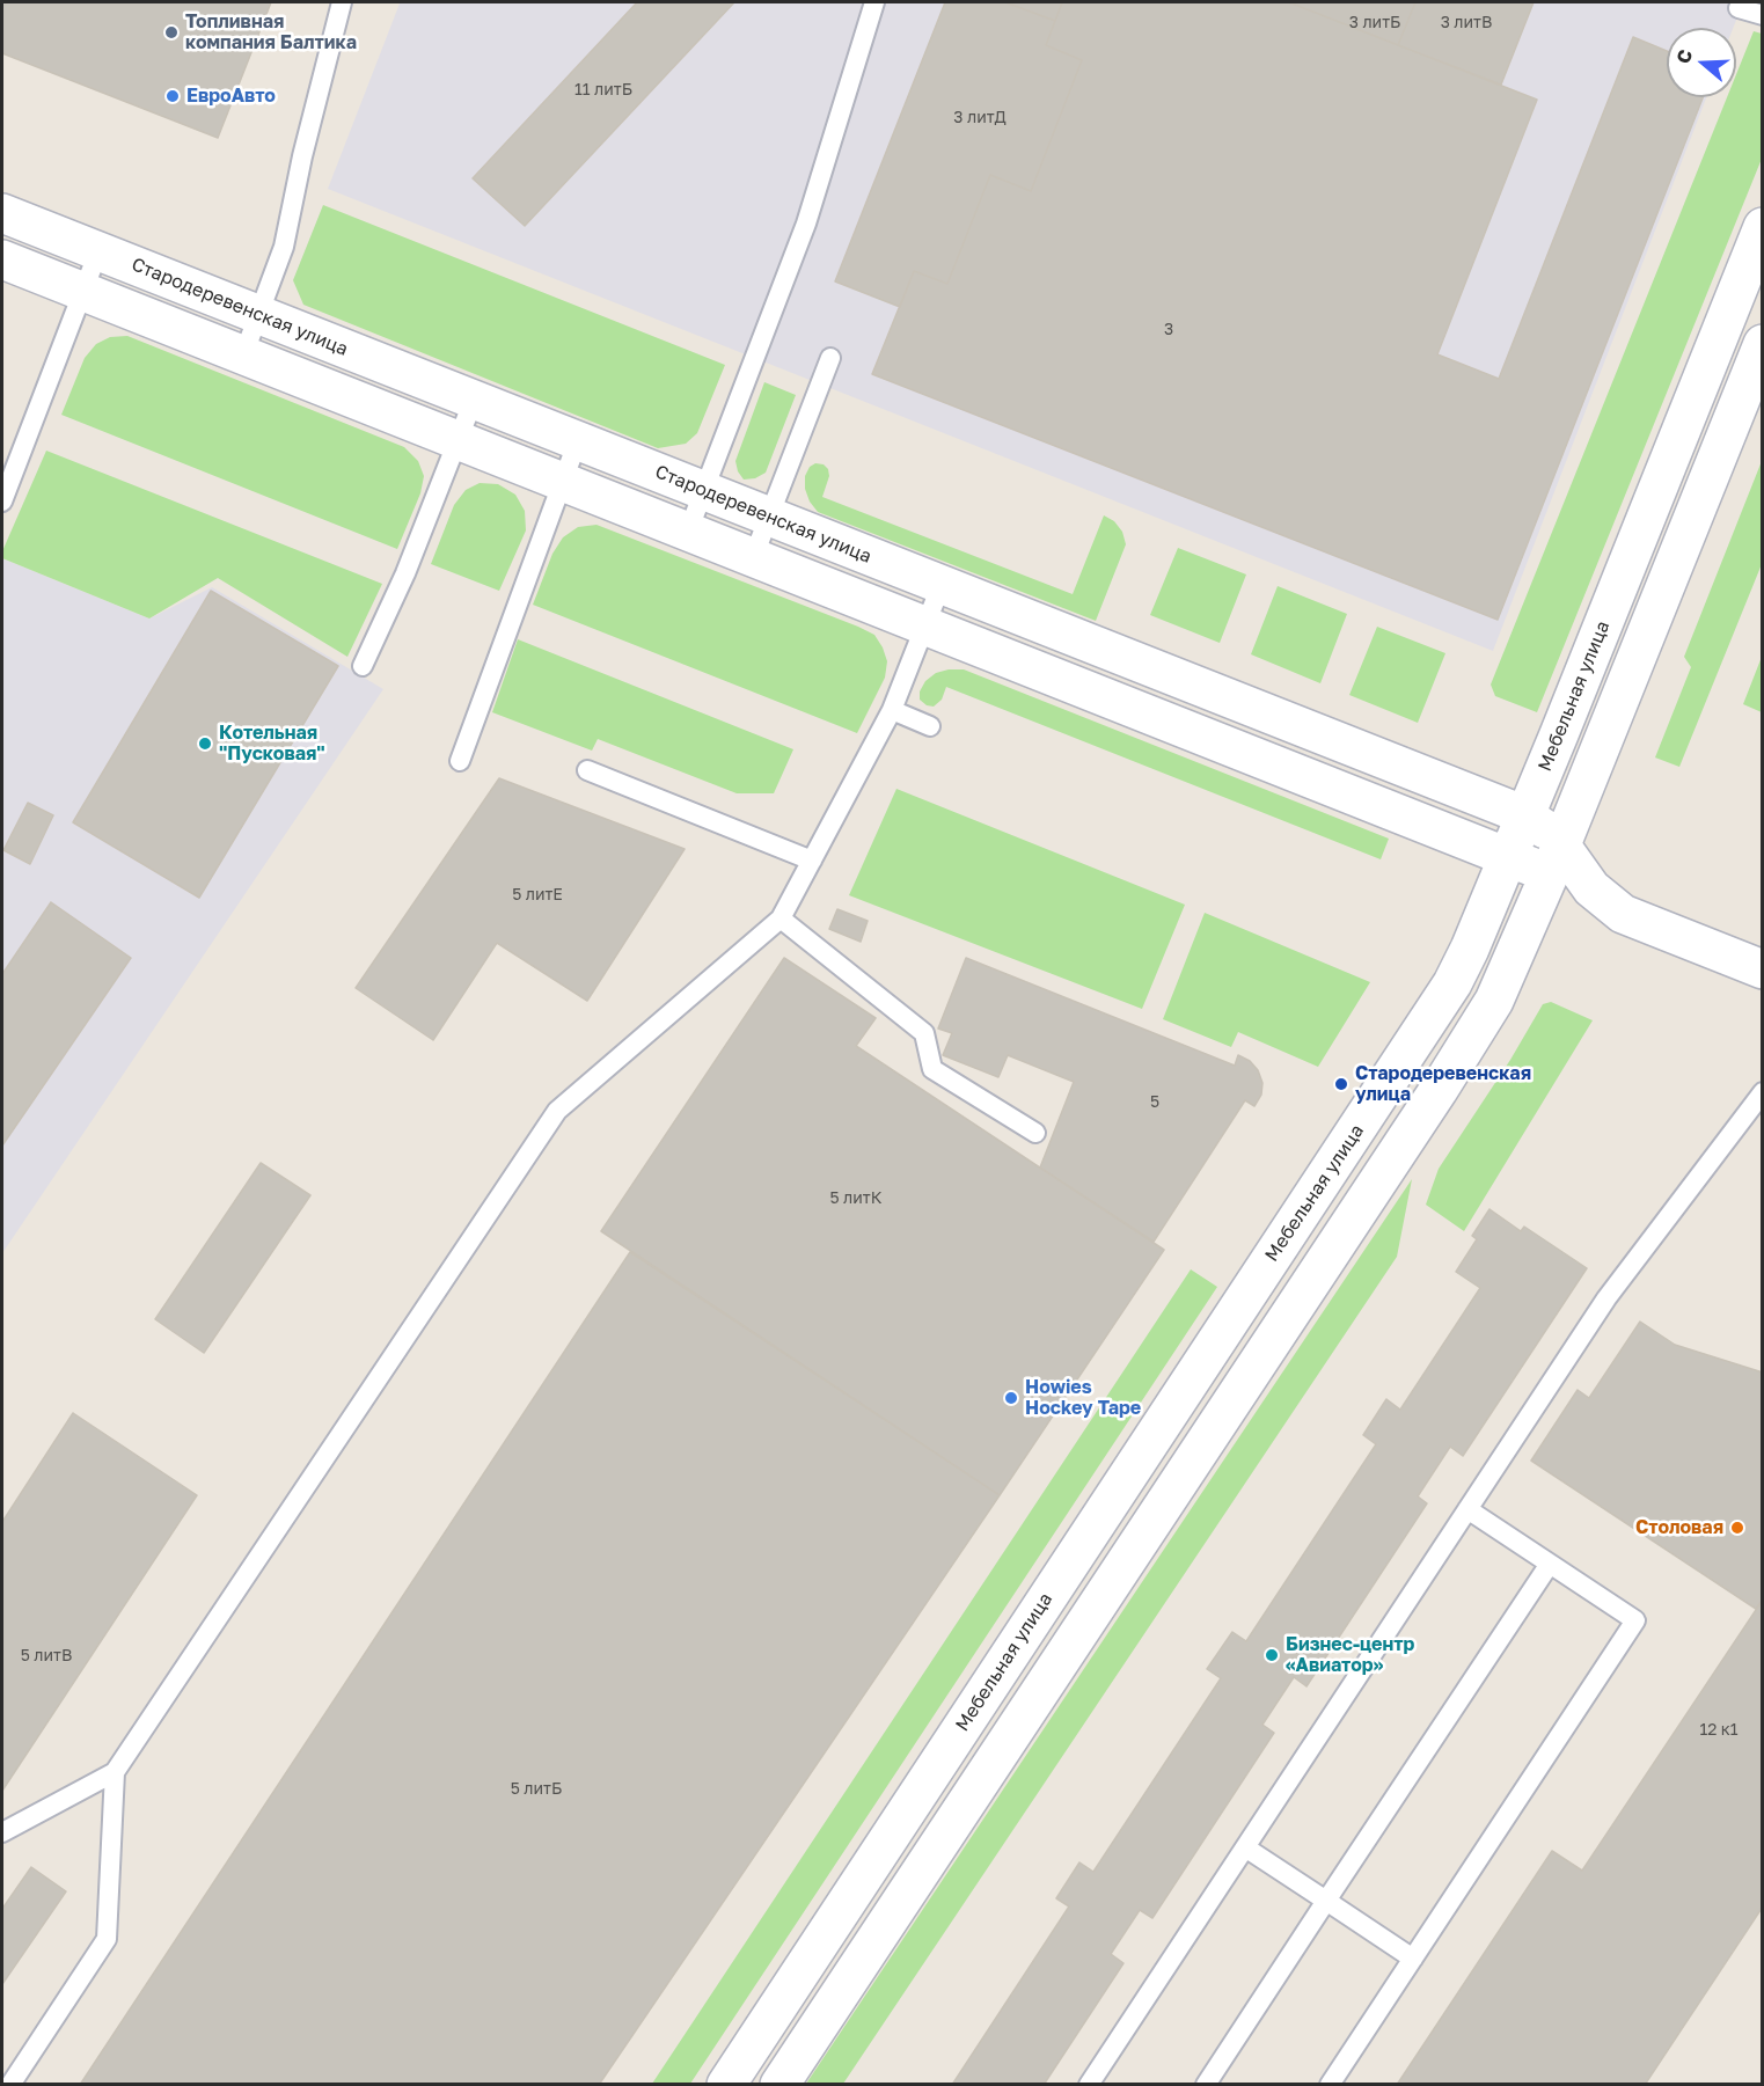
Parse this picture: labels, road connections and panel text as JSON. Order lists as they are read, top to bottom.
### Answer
{
  "streets": {
    "street": ["Стародеревенская улица", "Мебельная улица"]
  },
  "crossings": [
    ["Стародеревенская улица", "Мебельная улица"]
  ],
  "places": [
    "Топливная компания Балтика",
    "ЕвроАвто",
    "Котельная \"Пусковая\"",
    "Стародеревенская улица",
    "Howies Hockey Tape",
    "Столовая",
    "Бизнес-центр «Авиатор»"
  ],
  "house_numbers": [
    "3 литБ",
    "3 литВ",
    "11 литБ",
    "3 литД",
    "3",
    "5 литЕ",
    "5",
    "5 литК",
    "5 литВ",
    "12 к1",
    "5 литБ"
  ],
  "north": "left"
}
